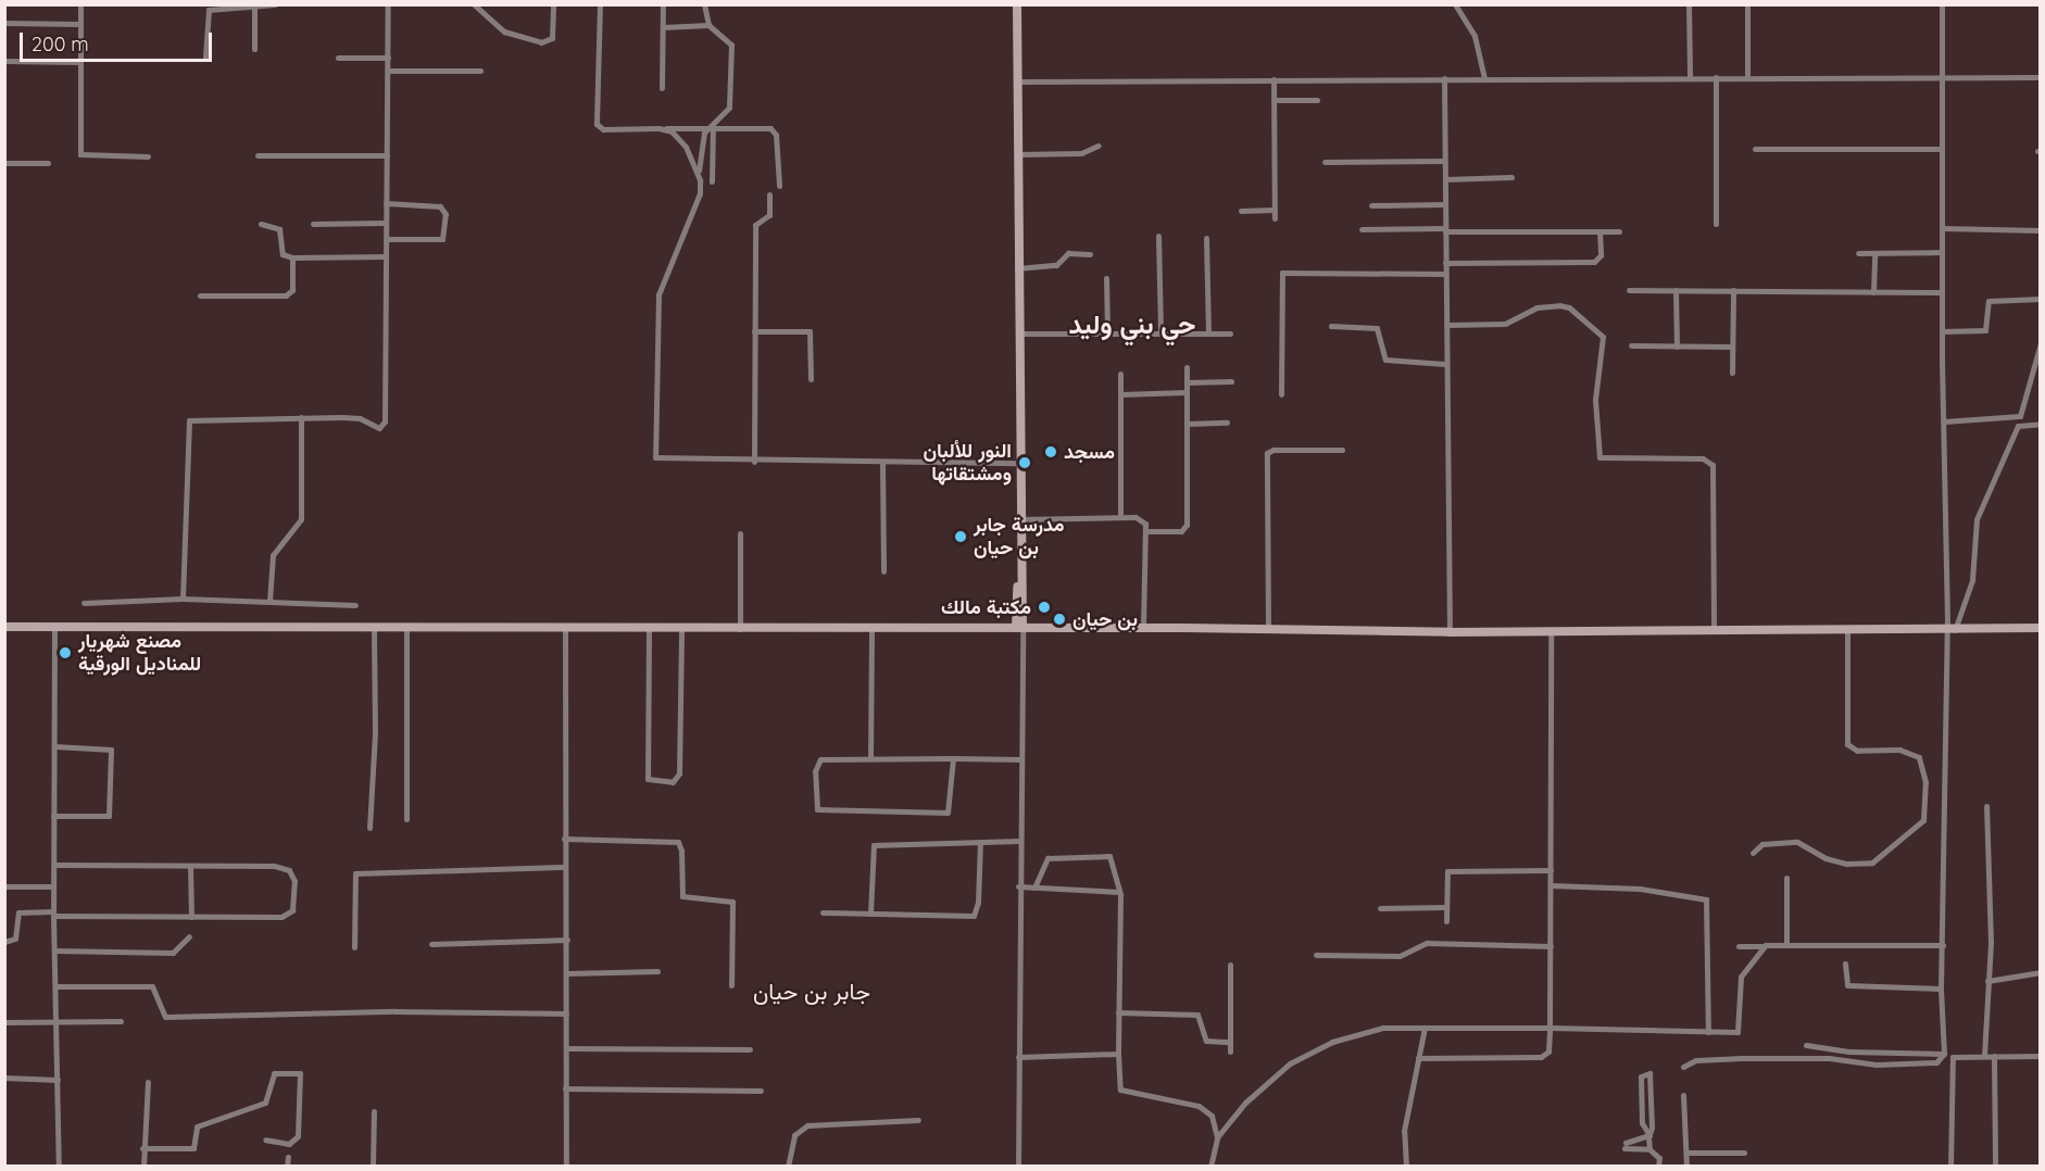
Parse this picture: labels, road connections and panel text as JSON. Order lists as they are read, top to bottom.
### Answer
{
  "districts": ["حي بني وليد", "جابر بن حيان"],
  "places": [
    "مسجد",
    "النور للألبان ومشتقاتها",
    "مدرسة جابر بن حيان",
    "مكتبة مالك",
    "بن حيان",
    "مصنع شهريار للمناديل الورقية"
  ],
  "scale_bar": "200 m"
}
